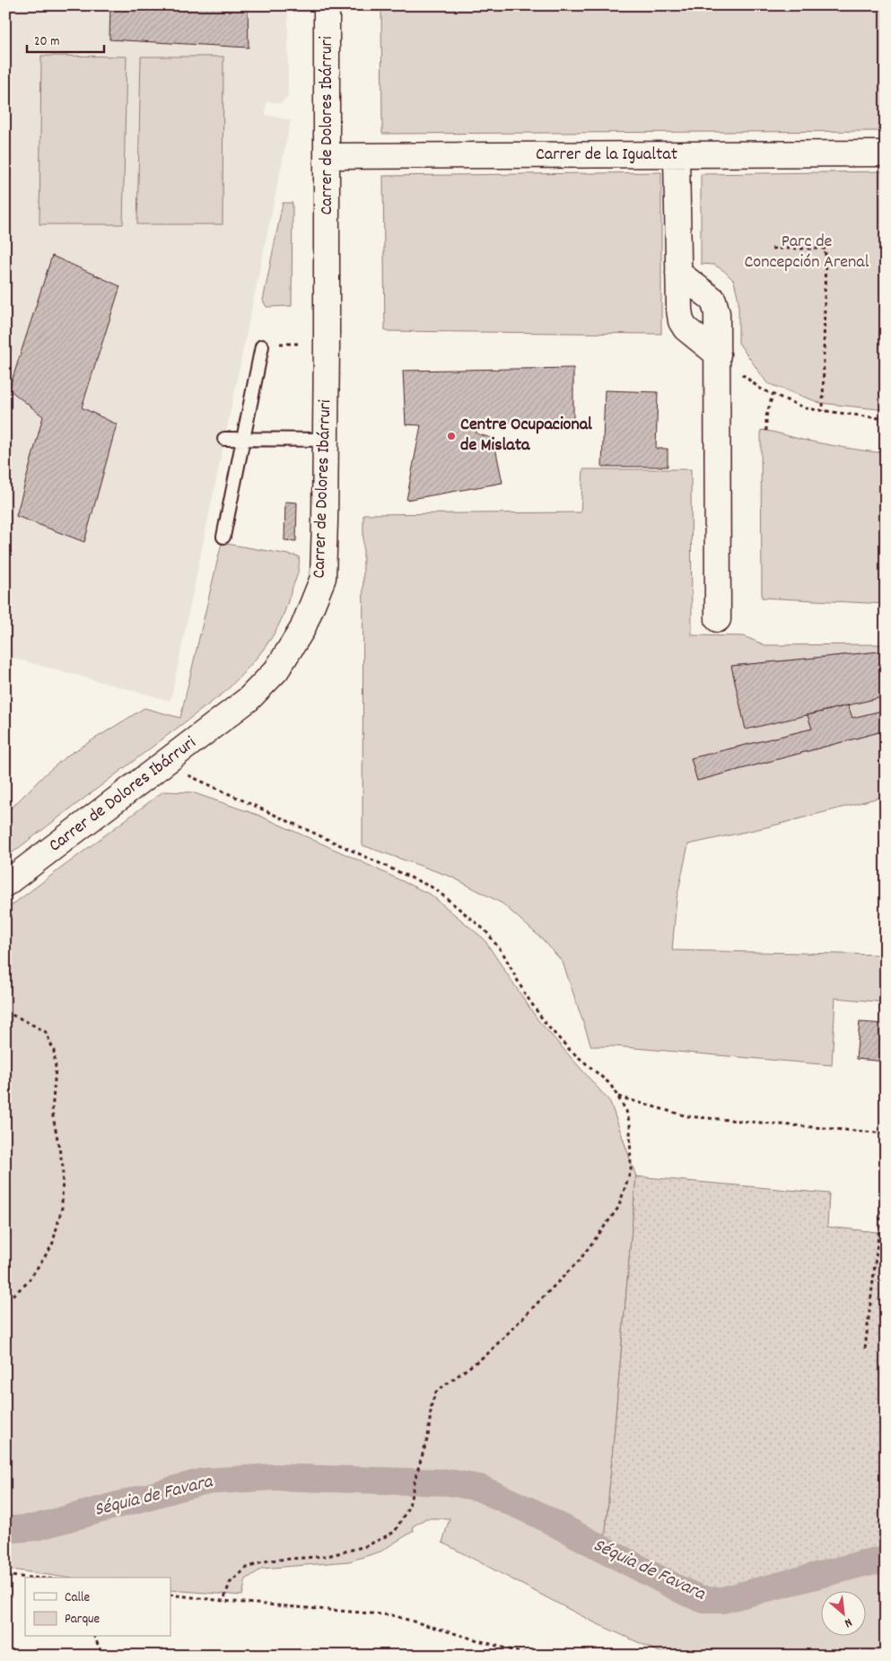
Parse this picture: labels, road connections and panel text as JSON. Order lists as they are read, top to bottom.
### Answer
{
  "streets": {
    "street": ["Carrer de Dolores Ibárruri", "Carrer de la Igualtat"]
  },
  "crossings": [
    ["Carrer de Dolores Ibárruri", "Carrer de la Igualtat"]
  ],
  "water": ["Séquia de Favara"],
  "parks": ["Parc de Concepción Arenal"],
  "places": ["Centre Ocupacional de Mislata"],
  "legend": ["Calle", "Parque"],
  "scale_bar": "20 m",
  "north": "bottom right"
}
